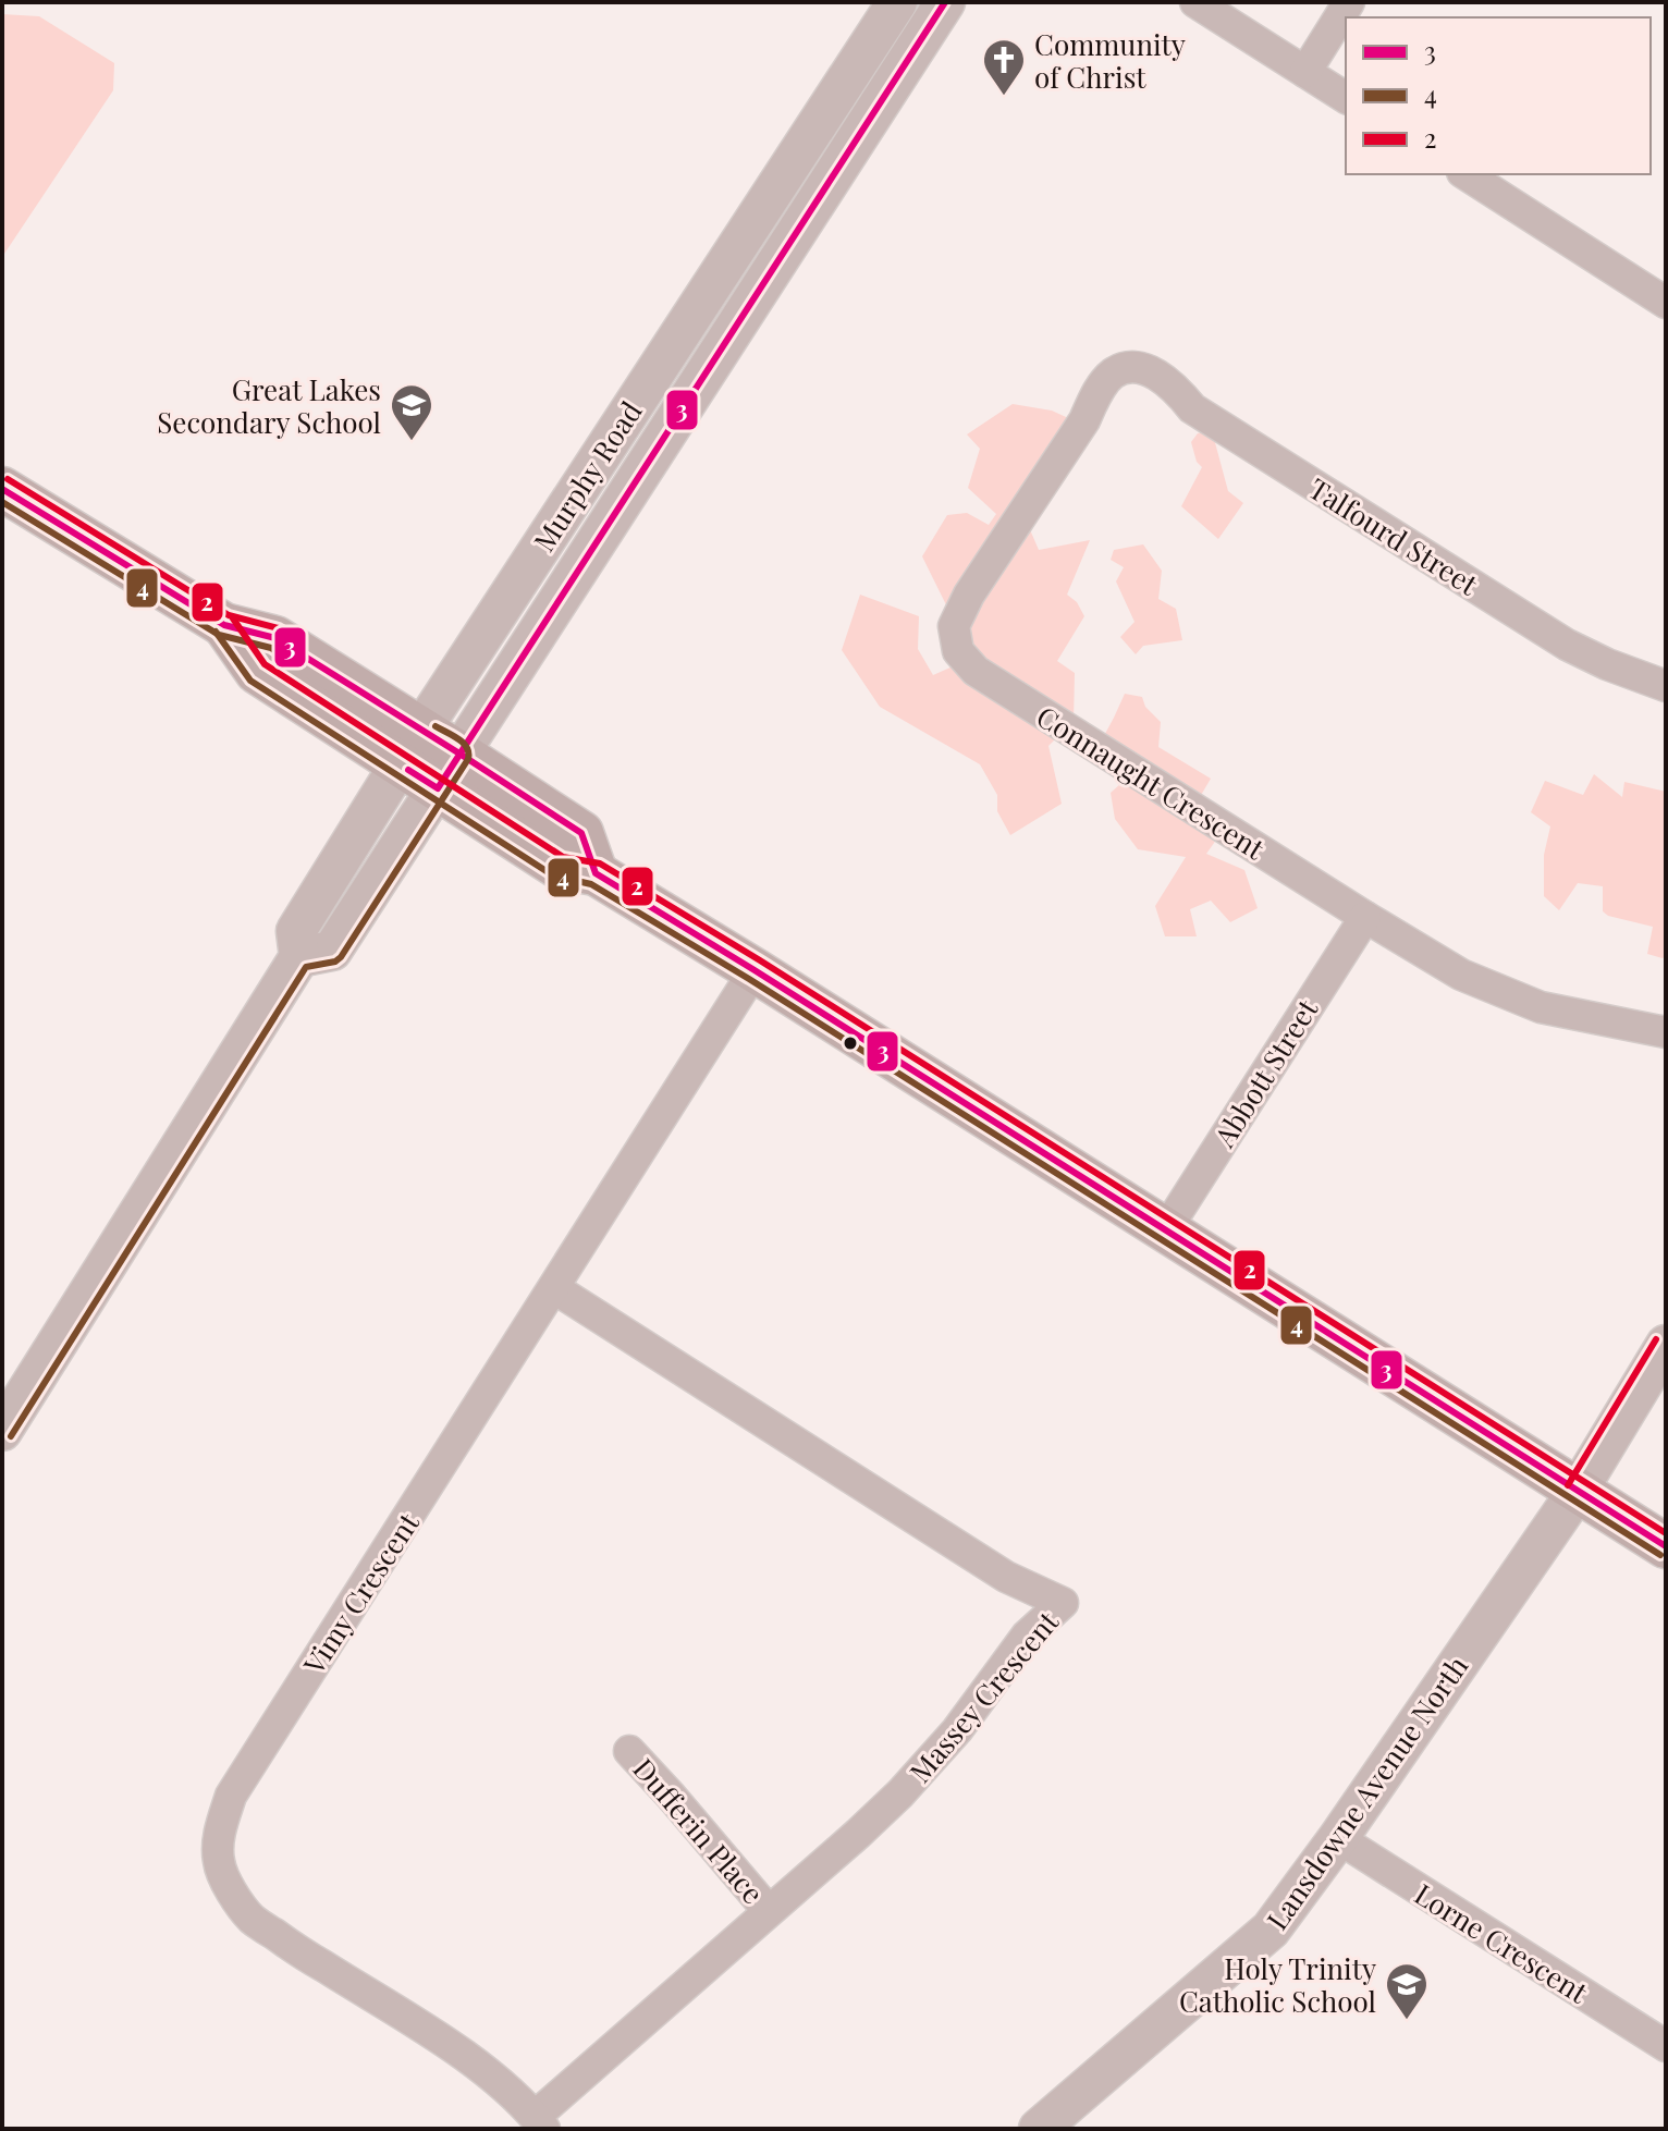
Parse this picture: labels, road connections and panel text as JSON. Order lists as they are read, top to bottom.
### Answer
{
  "streets": {
    "street": [
      "Murphy Road",
      "Talfourd Street",
      "Connaught Crescent",
      "Abbott Street",
      "Vimy Crescent",
      "Massey Crescent",
      "Lansdowne Avenue North",
      "Dufferin Place",
      "Lorne Crescent"
    ]
  },
  "crossings": [
    ["Talfourd Street", "Connaught Crescent"],
    ["Connaught Crescent", "Abbott Street"],
    ["Vimy Crescent", "Massey Crescent"],
    ["Massey Crescent", "Dufferin Place"],
    ["Lansdowne Avenue North", "Lorne Crescent"]
  ],
  "places": {
    "church": ["Community of Christ"],
    "school or university": ["Great Lakes Secondary School", "Holy Trinity Catholic School"]
  },
  "lines": ["transit line 3", "transit line 2", "transit line 4"],
  "legend": ["3", "4", "2"]
}
